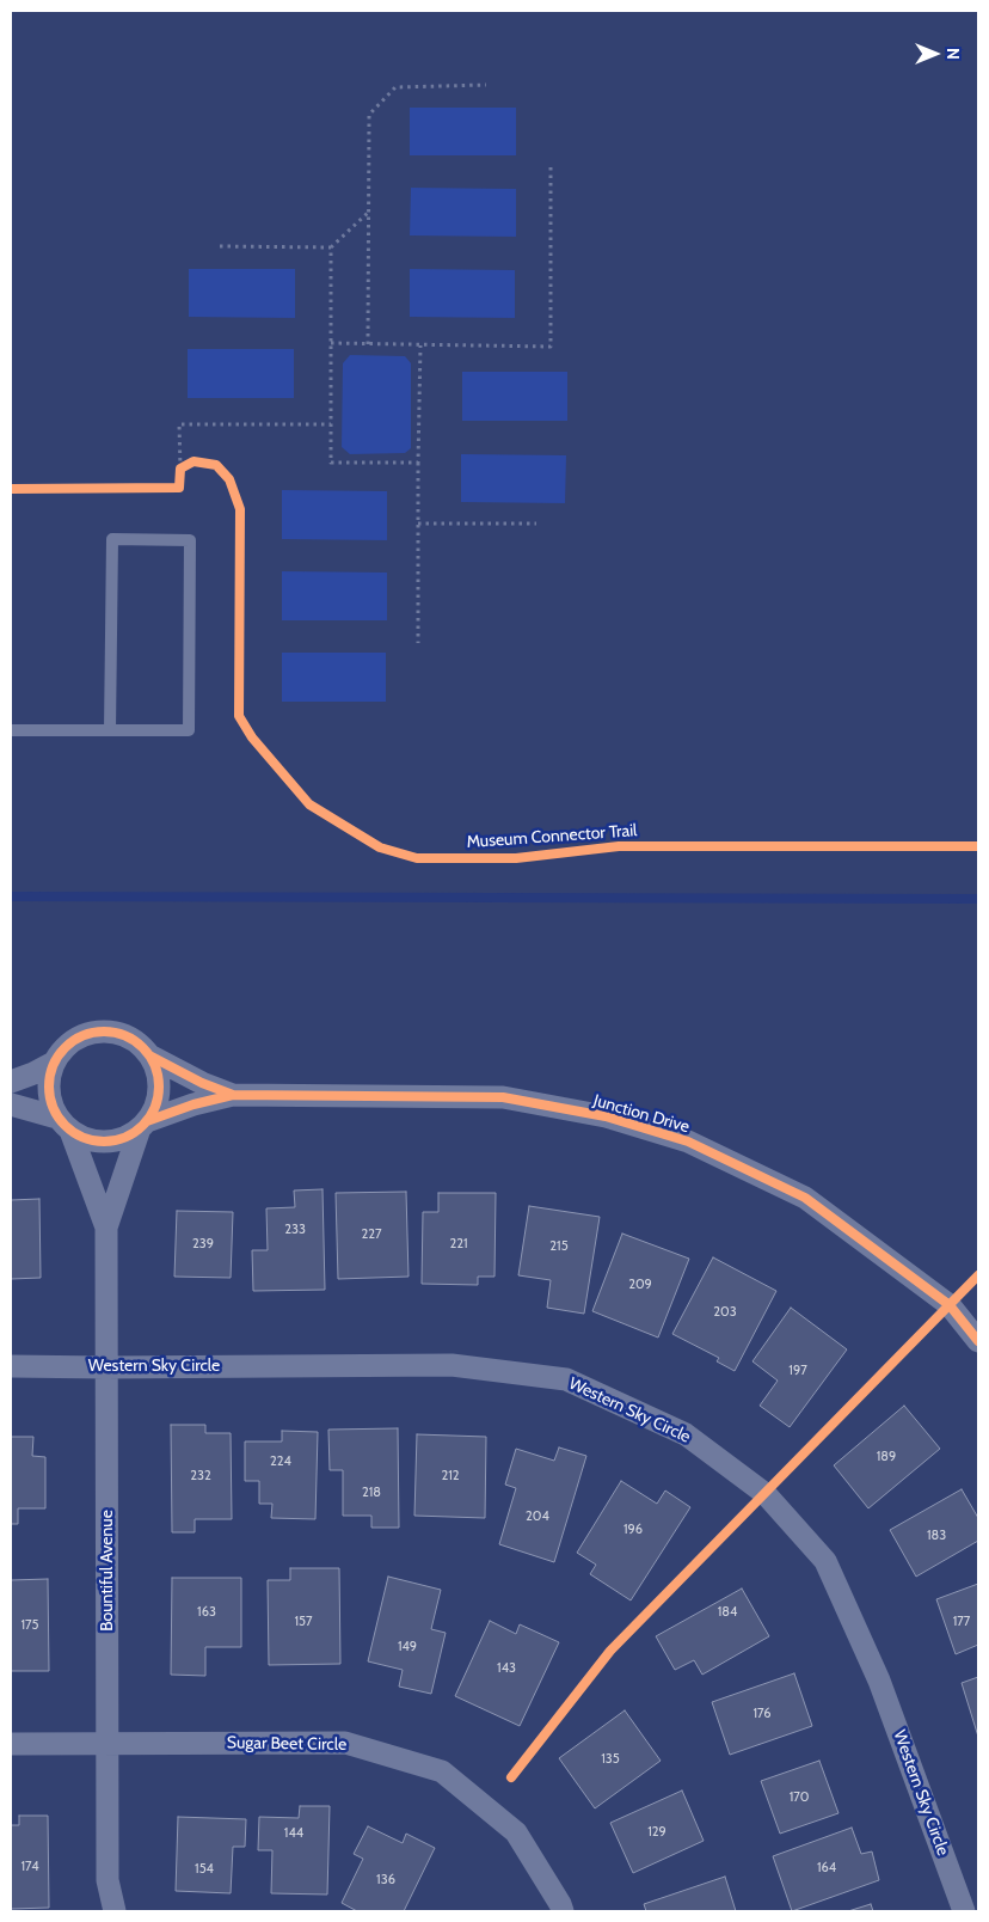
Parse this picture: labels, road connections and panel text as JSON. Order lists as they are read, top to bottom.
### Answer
{
  "streets": {
    "street": [
      "Junction Drive",
      "Western Sky Circle",
      "Bountiful Avenue",
      "Sugar Beet Circle"
    ],
    "cycle path": ["Museum Connector Trail"]
  },
  "crossings": [
    ["Junction Drive", "Bountiful Avenue"],
    ["Western Sky Circle", "Bountiful Avenue"],
    ["Bountiful Avenue", "Sugar Beet Circle"]
  ],
  "house_numbers": [
    "233",
    "227",
    "239",
    "221",
    "215",
    "209",
    "203",
    "197",
    "189",
    "224",
    "232",
    "212",
    "218",
    "204",
    "196",
    "183",
    "163",
    "184",
    "157",
    "177",
    "175",
    "149",
    "143",
    "176",
    "135",
    "170",
    "129",
    "144",
    "174",
    "164",
    "154",
    "136"
  ],
  "north": "right"
}
